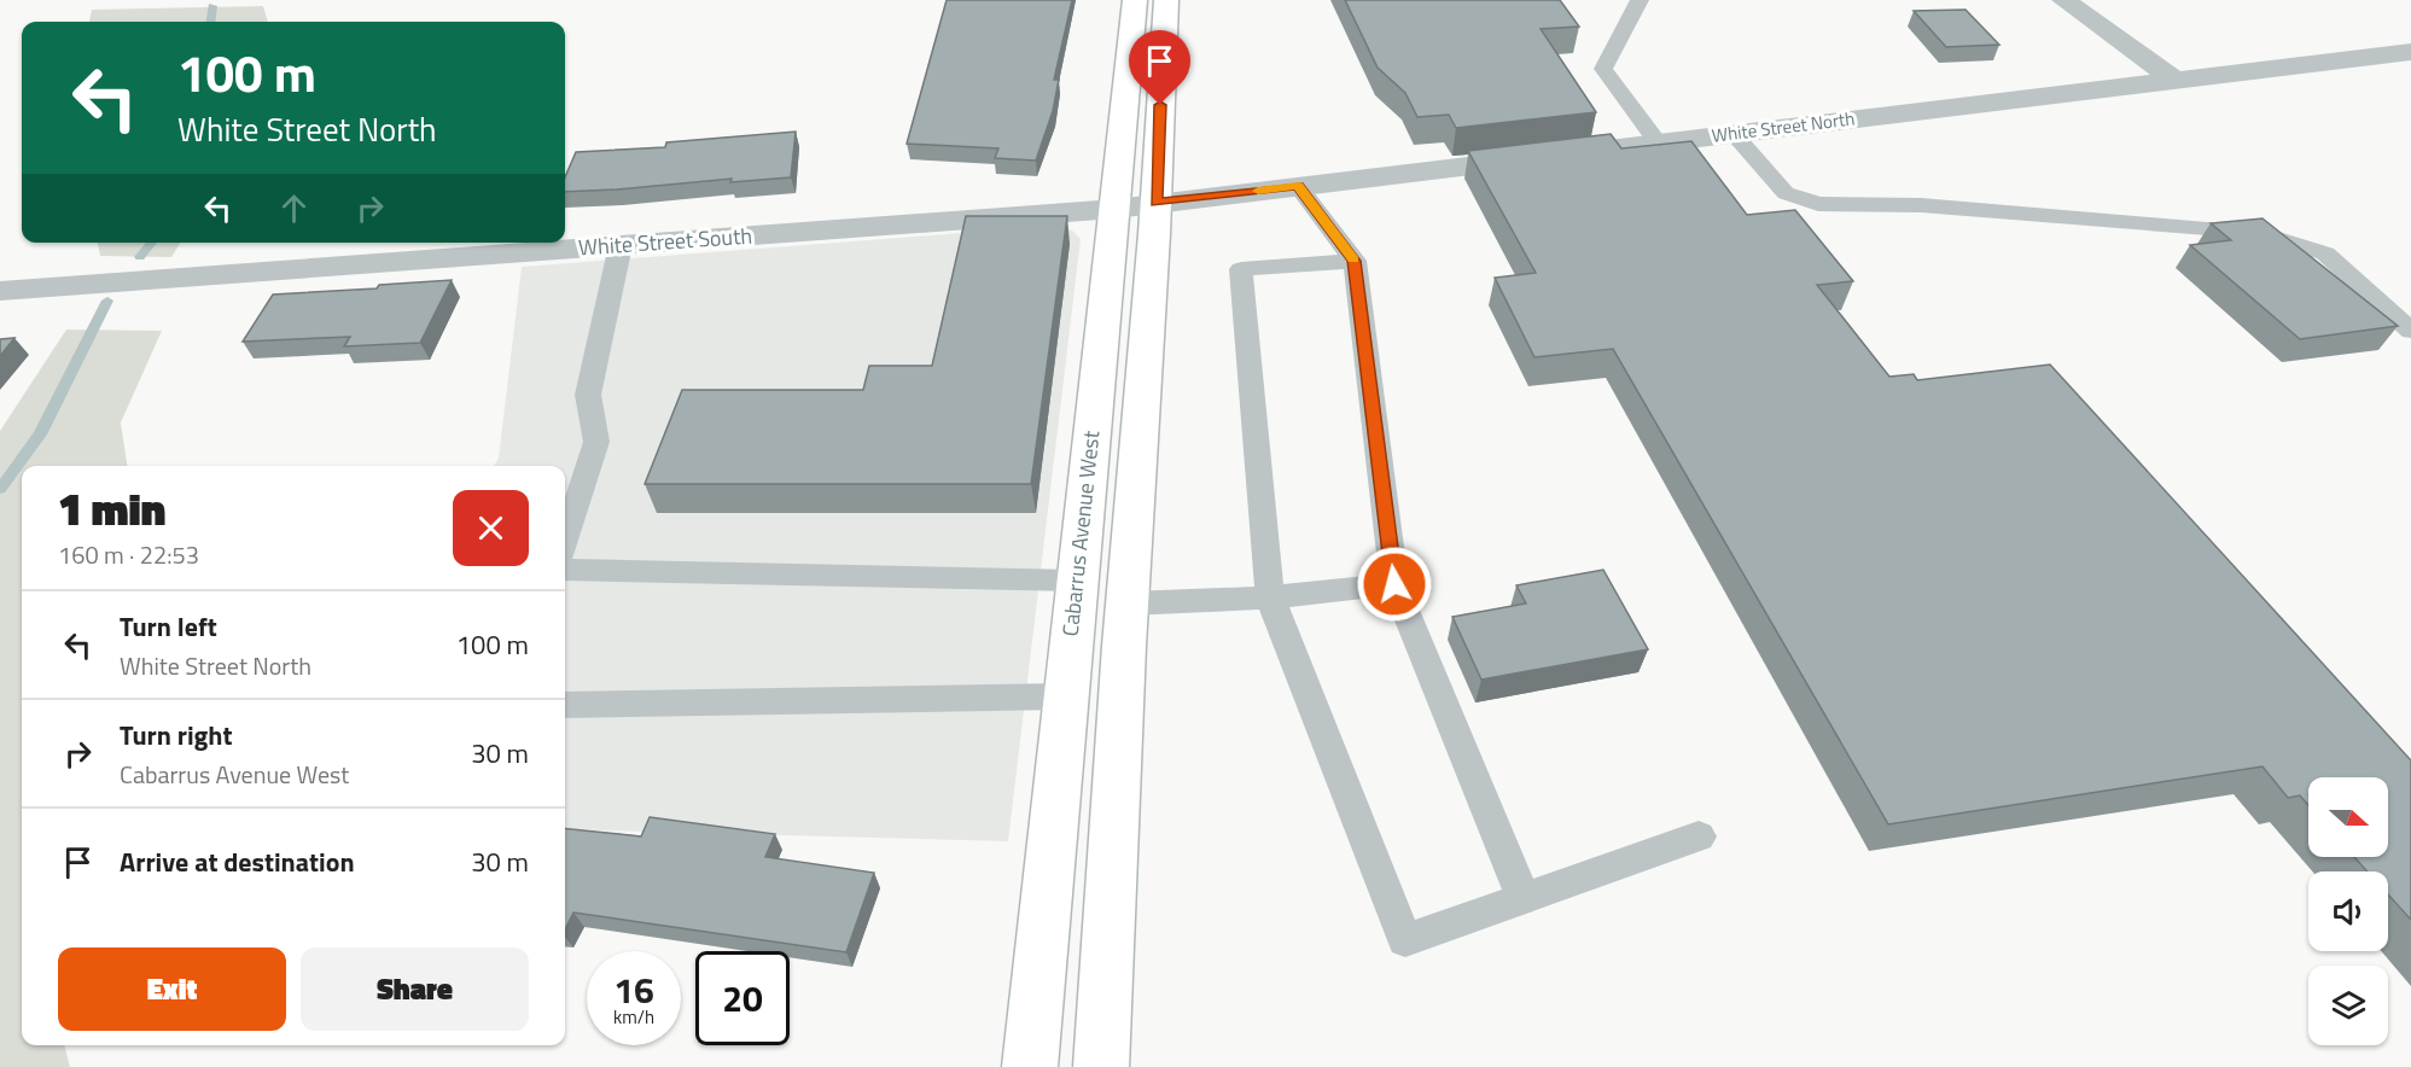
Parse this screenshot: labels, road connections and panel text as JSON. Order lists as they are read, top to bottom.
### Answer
{
  "streets": {
    "main road": ["Cabarrus Avenue West"],
    "street": ["White Street North", "White Street South"]
  },
  "crossings": [
    ["White Street North", "White Street South"],
    ["White Street North", "Cabarrus Avenue West"],
    ["White Street South", "Cabarrus Avenue West"]
  ],
  "north": "right",
  "page": {
    "turn": ["100 m", "White Street North"],
    "heading": ["1 min", "160 m · 22:53"],
    "list": [
      {
        "name": "Turn left",
        "note": "White Street North",
        "value": "100 m"
      },
      {
        "name": "Turn right",
        "note": "Cabarrus Avenue West",
        "value": "30 m"
      },
      {
        "name": "Arrive at destination",
        "value": "30 m"
      }
    ],
    "buttons": ["Exit", "Share"],
    "speed": "16 km/h",
    "limit": "20"
  }
}
